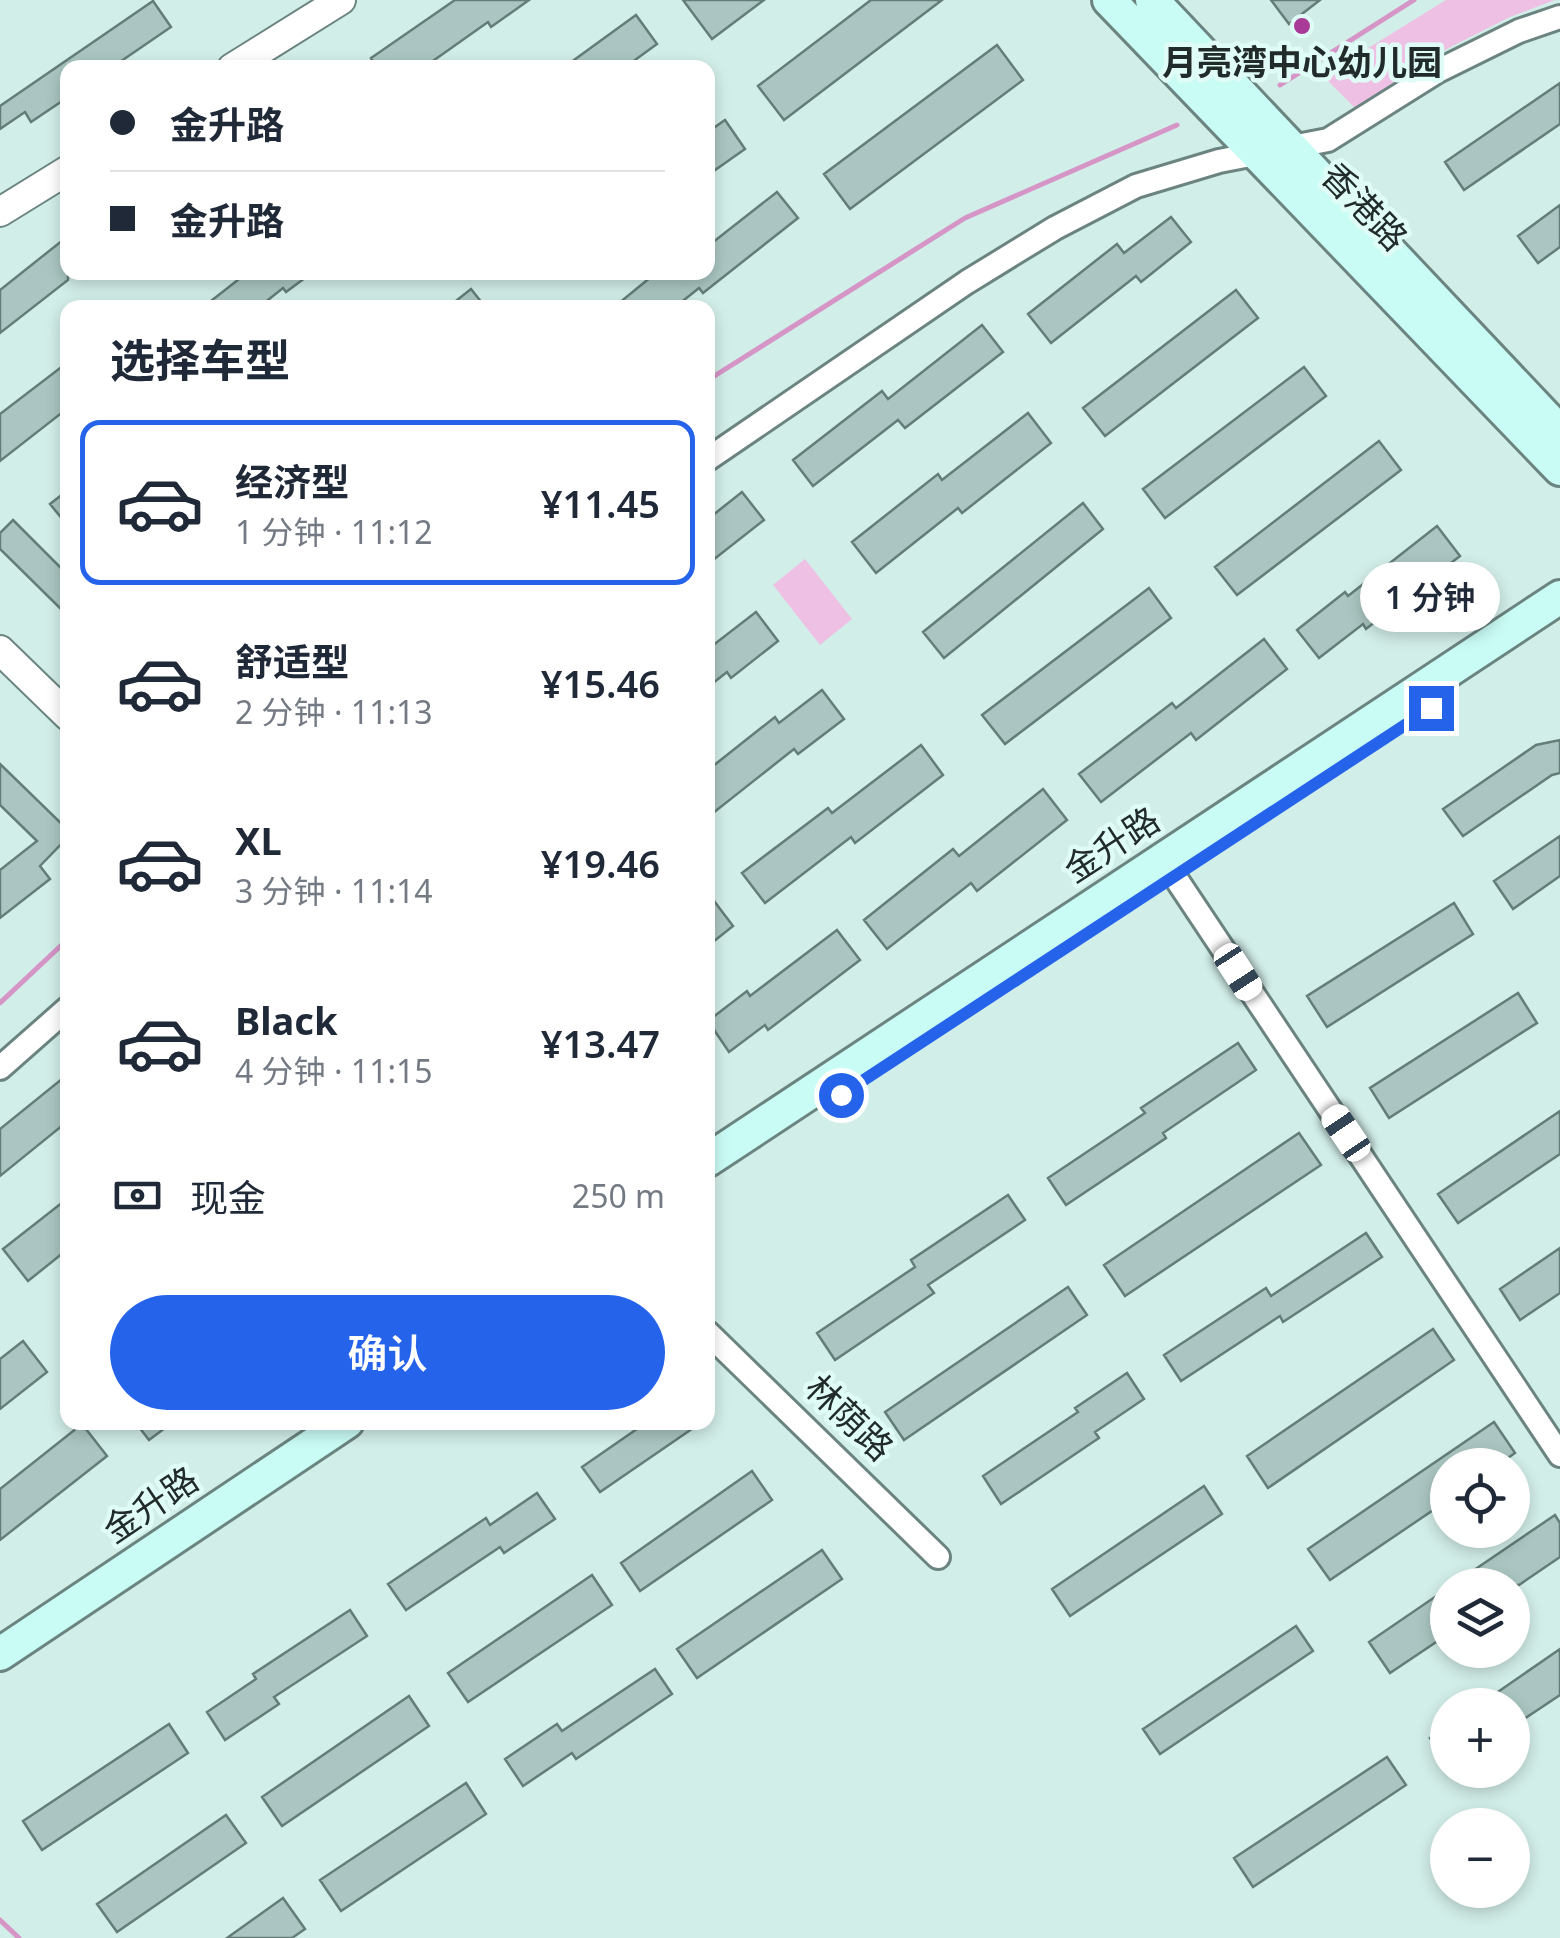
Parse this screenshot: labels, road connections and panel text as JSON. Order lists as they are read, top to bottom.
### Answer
{
  "streets": {
    "main road": ["香港路", "金升路"],
    "street": ["林荫路"]
  },
  "places": ["月亮湾中心幼儿园"],
  "page": {
    "banner": ["金升路", "金升路"],
    "heading": "选择车型",
    "list": [
      {
        "name": "经济型",
        "note": "1 分钟 · 11:12",
        "value": "¥11.45"
      },
      {
        "name": "舒适型",
        "note": "2 分钟 · 11:13",
        "value": "¥15.46"
      },
      {
        "name": "XL",
        "note": "3 分钟 · 11:14",
        "value": "¥19.46"
      },
      {
        "name": "Black",
        "note": "4 分钟 · 11:15",
        "value": "¥13.47"
      }
    ],
    "bubble": "1 分钟",
    "pay": ["现金", "250 m"],
    "buttons": "确认",
    "map_buttons": ["+", "−"]
  }
}
